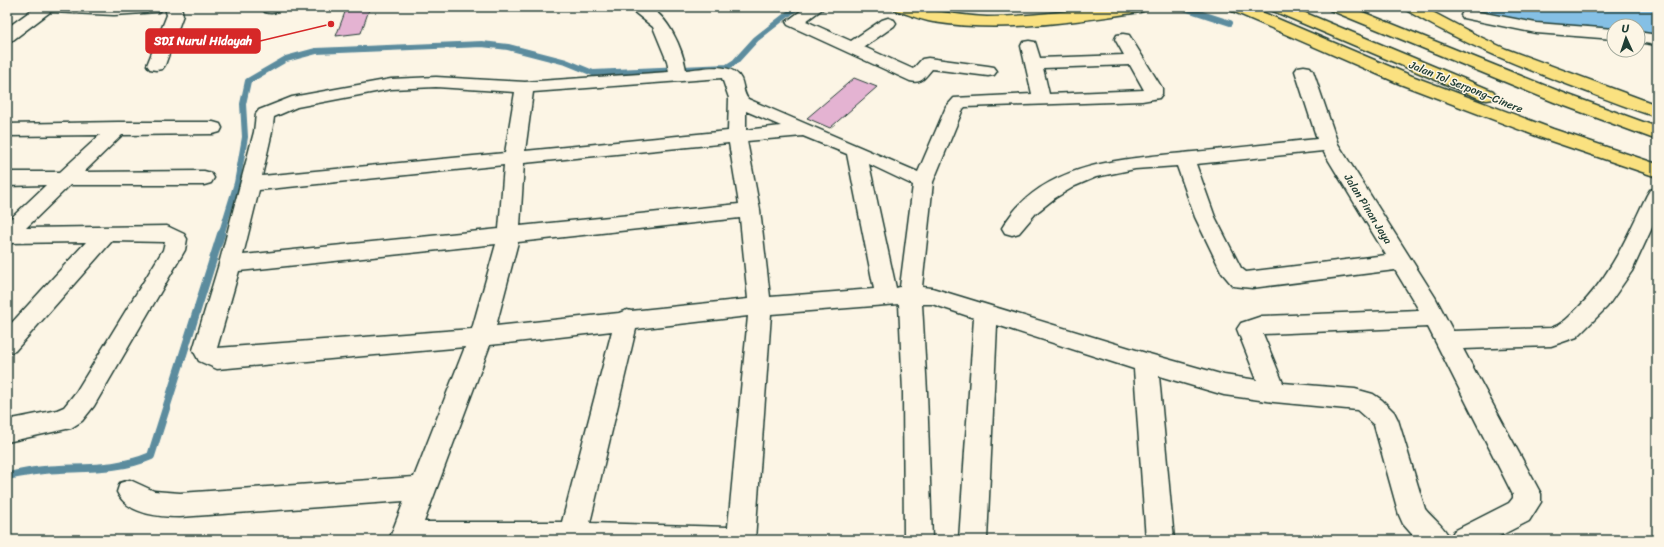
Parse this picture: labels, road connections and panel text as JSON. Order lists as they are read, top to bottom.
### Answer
{
  "streets": {
    "highway": ["Jalan Tol Serpong–Cinere"],
    "street": ["Jalan Pinan Jaya"]
  },
  "places": ["SDI Nurul Hidayah"],
  "north": "top"
}
